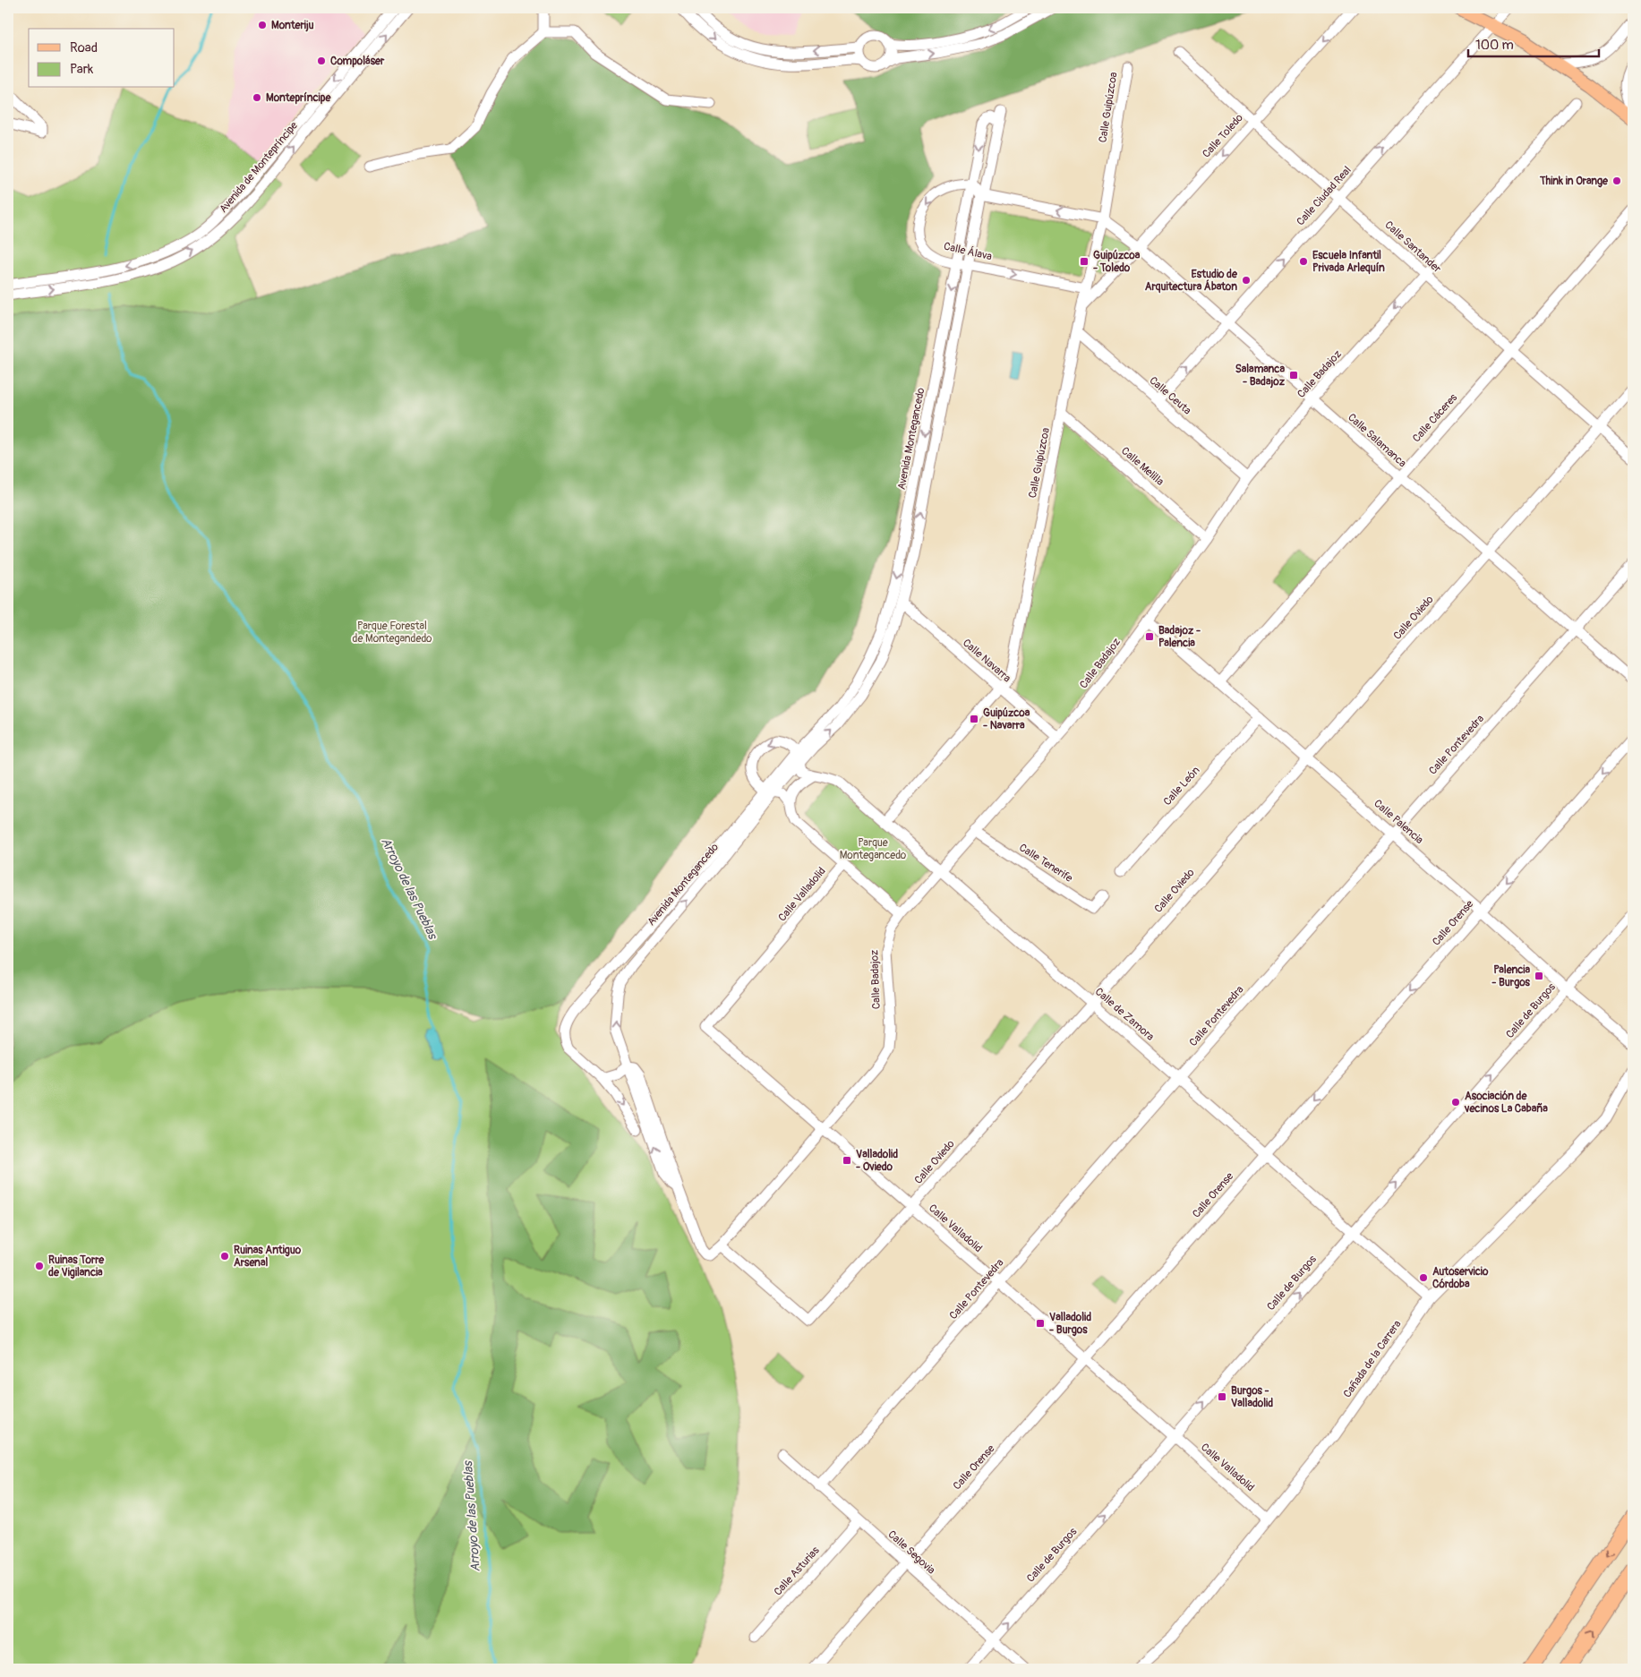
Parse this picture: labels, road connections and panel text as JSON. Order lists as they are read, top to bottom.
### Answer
{
  "streets": {
    "street": [
      "Calle Guipúzcoa",
      "Calle Toledo",
      "Avenida de Montepríncipe",
      "Calle Ciudad Real",
      "Calle Santander",
      "Calle Álava",
      "Calle Badajoz",
      "Calle Ceuta",
      "Calle Cáceres",
      "Avenida Montegancedo",
      "Calle Salamanca",
      "Calle Melilla",
      "Calle Oviedo",
      "Calle Navarra",
      "Calle Pontevedra",
      "Calle León",
      "Calle Palencia",
      "Calle Tenerife",
      "Calle Valladolid",
      "Calle Orense",
      "Calle de Burgos",
      "Calle de Zamora",
      "Cañada de la Carrera",
      "Calle Segovia",
      "Calle Asturias"
    ]
  },
  "crossings": [
    ["Calle Guipúzcoa", "Calle Toledo"],
    ["Calle Guipúzcoa", "Calle Álava"],
    ["Calle Guipúzcoa", "Calle Ceuta"],
    ["Calle Guipúzcoa", "Calle Salamanca"],
    ["Calle Guipúzcoa", "Calle Melilla"],
    ["Calle Guipúzcoa", "Calle Navarra"],
    ["Calle Guipúzcoa", "Calle de Zamora"],
    ["Calle Toledo", "Calle Santander"],
    ["Calle Toledo", "Calle Salamanca"],
    ["Calle Ciudad Real", "Calle Santander"],
    ["Calle Ciudad Real", "Calle Ceuta"],
    ["Calle Ciudad Real", "Calle Salamanca"],
    ["Calle Santander", "Calle Badajoz"],
    ["Calle Santander", "Calle Cáceres"],
    ["Calle Santander", "Calle Oviedo"],
    ["Calle Álava", "Avenida Montegancedo"],
    ["Calle Badajoz", "Calle Ceuta"],
    ["Calle Badajoz", "Avenida Montegancedo"],
    ["Calle Badajoz", "Calle Salamanca"],
    ["Calle Badajoz", "Calle Melilla"],
    ["Calle Badajoz", "Calle Oviedo"],
    ["Calle Badajoz", "Calle Navarra"],
    ["Calle Badajoz", "Calle Palencia"],
    ["Calle Badajoz", "Calle Tenerife"],
    ["Calle Badajoz", "Calle Valladolid"],
    ["Calle Badajoz", "Calle de Zamora"],
    ["Calle Cáceres", "Calle Salamanca"],
    ["Calle Cáceres", "Calle Palencia"],
    ["Avenida Montegancedo", "Calle Navarra"],
    ["Calle Salamanca", "Calle Oviedo"],
    ["Calle Salamanca", "Calle Pontevedra"],
    ["Calle Oviedo", "Calle Palencia"],
    ["Calle Oviedo", "Calle Valladolid"],
    ["Calle Oviedo", "Calle de Zamora"],
    ["Calle Pontevedra", "Calle Palencia"],
    ["Calle Pontevedra", "Calle Valladolid"],
    ["Calle Pontevedra", "Calle de Zamora"],
    ["Calle Pontevedra", "Calle Segovia"],
    ["Calle León", "Calle Palencia"],
    ["Calle Palencia", "Calle Orense"],
    ["Calle Palencia", "Calle de Burgos"],
    ["Calle Valladolid", "Calle Orense"],
    ["Calle Valladolid", "Calle de Burgos"],
    ["Calle Valladolid", "Cañada de la Carrera"],
    ["Calle Orense", "Calle de Zamora"],
    ["Calle Orense", "Calle Segovia"],
    ["Calle de Burgos", "Calle de Zamora"],
    ["Calle de Burgos", "Calle Segovia"],
    ["Calle de Zamora", "Cañada de la Carrera"],
    ["Calle Segovia", "Calle Asturias"]
  ],
  "one_way": [
    "Calle Toledo",
    "Calle Ciudad Real",
    "Calle Orense",
    "Calle de Burgos"
  ],
  "water": ["Arroyo de las Pueblas"],
  "parks": ["Parque Forestal de Montegandedo", "Parque Montegancedo"],
  "places": {
    "other": [
      "Monteriju",
      "Compoláser",
      "Montepríncipe",
      "Think in Orange",
      "Escuela Infantil Privada Arlequín",
      "Estudio de Arquitectura Ábaton",
      "Asociación de vecinos La Cabaña",
      "Ruinas Antiguo Arsenal",
      "Ruinas Torre de Vigilancia",
      "Autoservicio Córdoba"
    ],
    "transit": [
      "Guipúzcoa - Toledo",
      "Salamanca - Badajoz",
      "Badajoz - Palencia",
      "Guipúzcoa - Navarra",
      "Palencia - Burgos",
      "Valladolid - Oviedo",
      "Valladolid - Burgos",
      "Burgos - Valladolid"
    ]
  },
  "legend": ["Road", "Park"],
  "scale_bar": "100 m"
}
